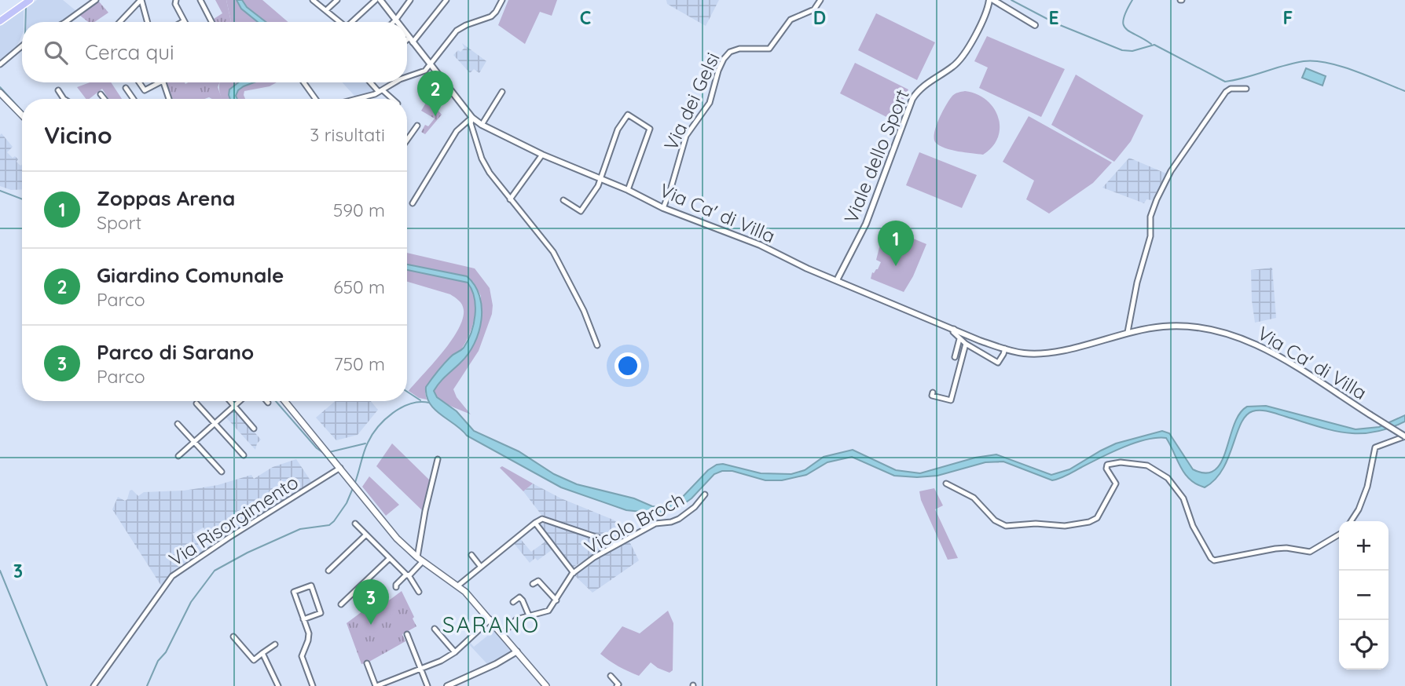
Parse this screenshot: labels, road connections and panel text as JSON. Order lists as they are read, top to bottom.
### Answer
{
  "streets": {
    "street": [
      "Via dei Gelsi",
      "Viale dello Sport",
      "Via Ca' di Villa",
      "Via Risorgimento",
      "Vicolo Broch"
    ]
  },
  "crossings": [
    ["Via dei Gelsi", "Via Ca' di Villa"],
    ["Viale dello Sport", "Via Ca' di Villa"]
  ],
  "districts": ["SARANO"],
  "page": {
    "search": "Cerca qui",
    "pins": ["2", "1", "3"],
    "heading": ["Vicino", "3 risultati"],
    "list": [
      {
        "mark": "1",
        "name": "Zoppas Arena",
        "note": "Sport",
        "value": "590 m"
      },
      {
        "mark": "2",
        "name": "Giardino Comunale",
        "note": "Parco",
        "value": "650 m"
      },
      {
        "mark": "3",
        "name": "Parco di Sarano",
        "note": "Parco",
        "value": "750 m"
      }
    ],
    "map_buttons": ["+", "−"]
  },
  "grid": {
    "columns": [
      "C",
      "D",
      "E",
      "F"
    ],
    "rows": ["3"]
  }
}
